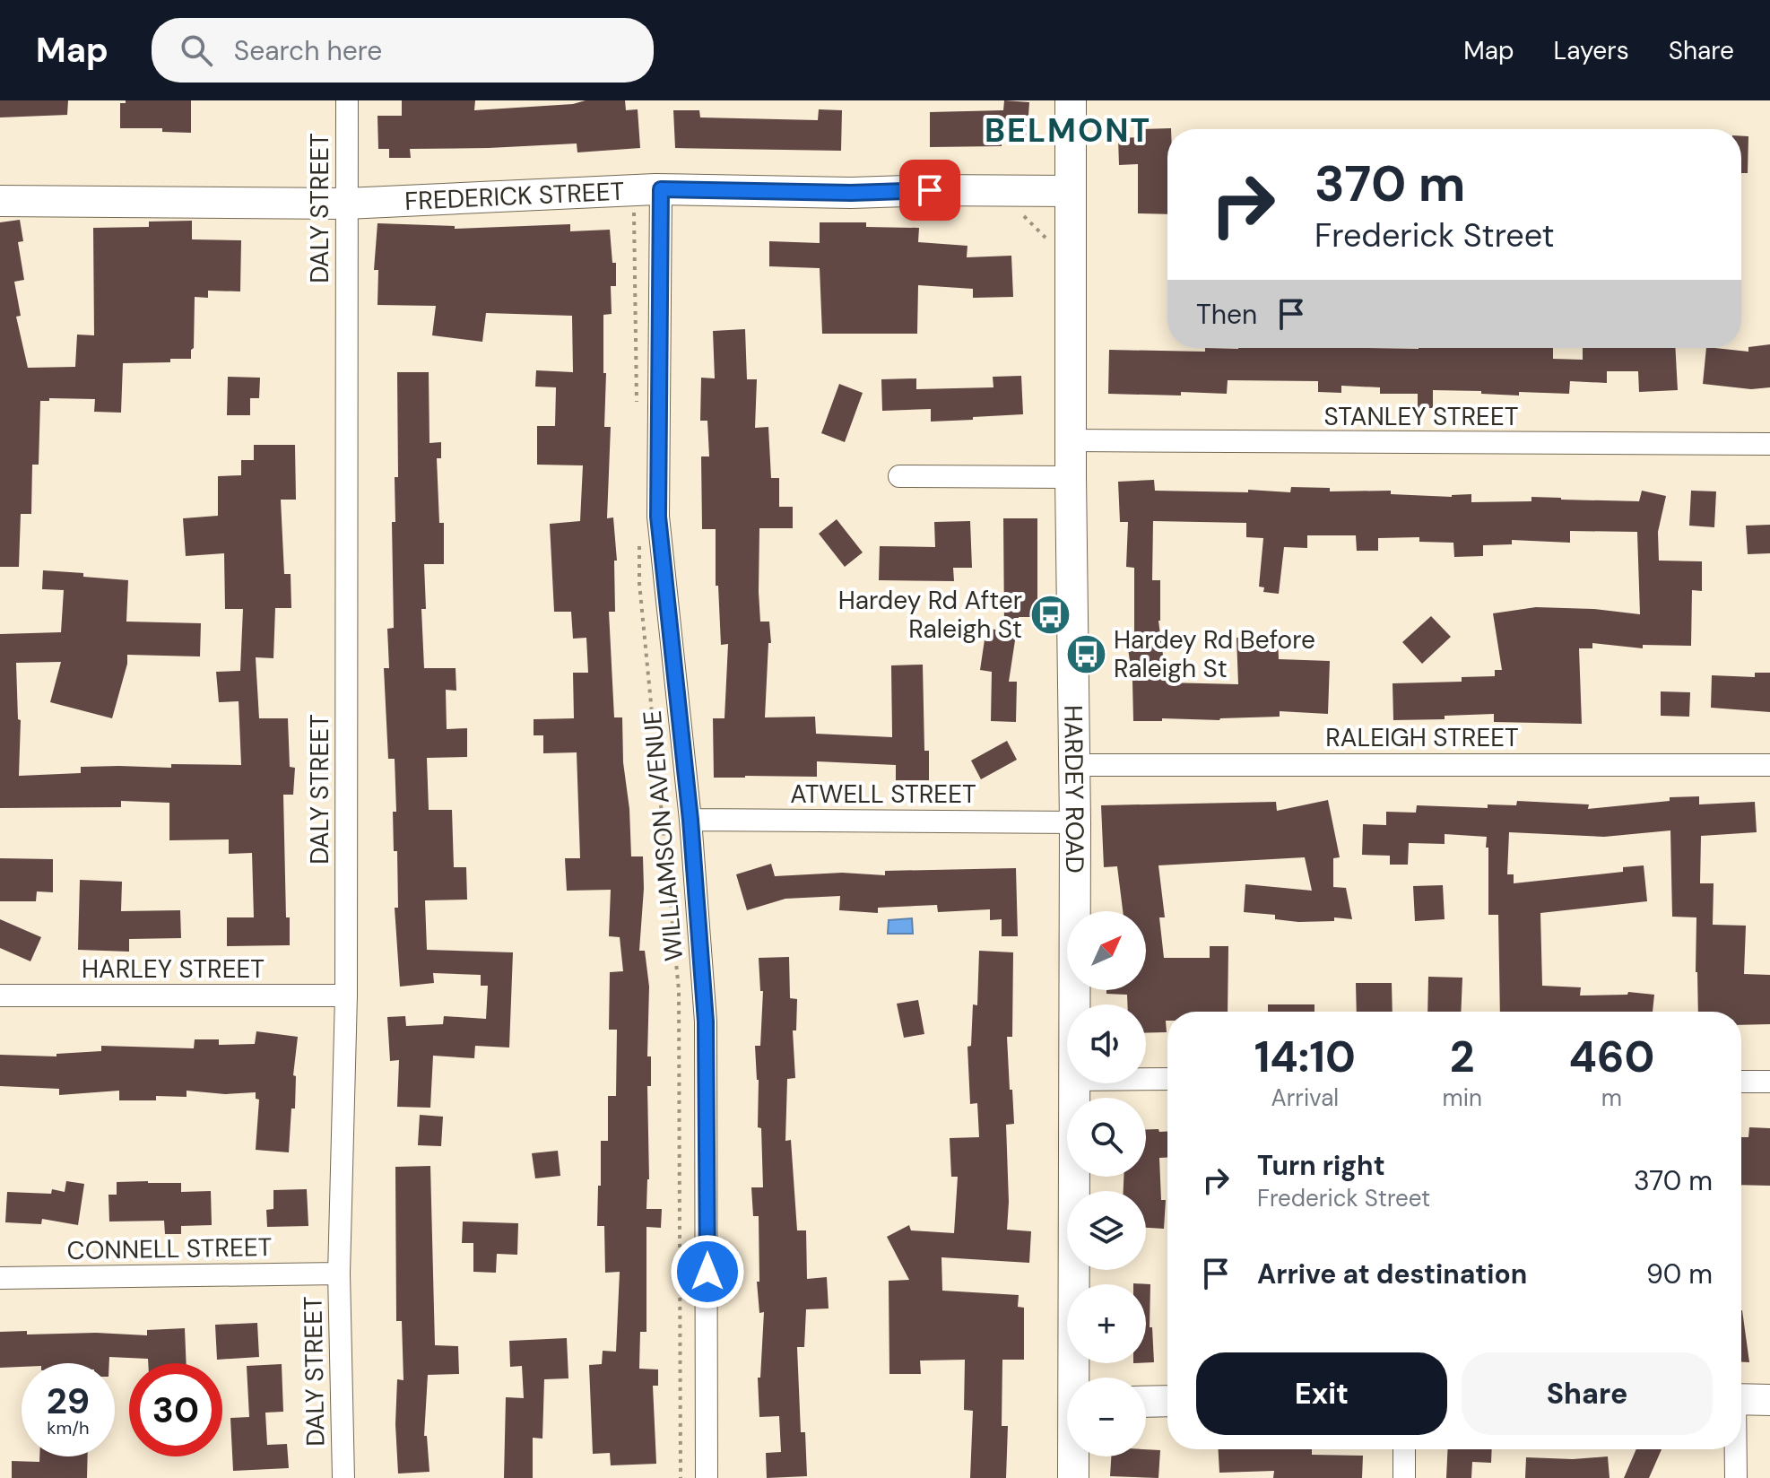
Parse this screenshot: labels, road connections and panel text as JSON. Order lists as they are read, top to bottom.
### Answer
{
  "streets": {
    "main road": ["FREDERICK STREET", "HARDEY ROAD"],
    "street": [
      "DALY STREET",
      "STANLEY STREET",
      "RALEIGH STREET",
      "ATWELL STREET",
      "WILLIAMSON AVENUE",
      "HARLEY STREET",
      "CONNELL STREET"
    ]
  },
  "crossings": [
    ["FREDERICK STREET", "DALY STREET"],
    ["FREDERICK STREET", "HARDEY ROAD"],
    ["FREDERICK STREET", "WILLIAMSON AVENUE"],
    ["DALY STREET", "HARLEY STREET"],
    ["DALY STREET", "CONNELL STREET"],
    ["STANLEY STREET", "HARDEY ROAD"],
    ["RALEIGH STREET", "HARDEY ROAD"],
    ["HARDEY ROAD", "ATWELL STREET"],
    ["ATWELL STREET", "WILLIAMSON AVENUE"]
  ],
  "districts": ["BELMONT"],
  "places": {
    "bus stop": ["Hardey Rd After Raleigh St", "Hardey Rd Before Raleigh St"]
  },
  "north": "top right",
  "page": {
    "header": "Map",
    "search": "Search here",
    "nav": ["Map", "Layers", "Share"],
    "turn": ["370 m", "Frederick Street"],
    "then": "Then",
    "map_buttons": ["+", "−"],
    "eta": [
      "14:10",
      "Arrival",
      "2",
      "min",
      "460",
      "m"
    ],
    "list": [
      {
        "name": "Turn right",
        "note": "Frederick Street",
        "value": "370 m"
      },
      {
        "name": "Arrive at destination",
        "value": "90 m"
      }
    ],
    "buttons": ["Exit", "Share"],
    "speed": "29 km/h",
    "limit": "30"
  }
}
